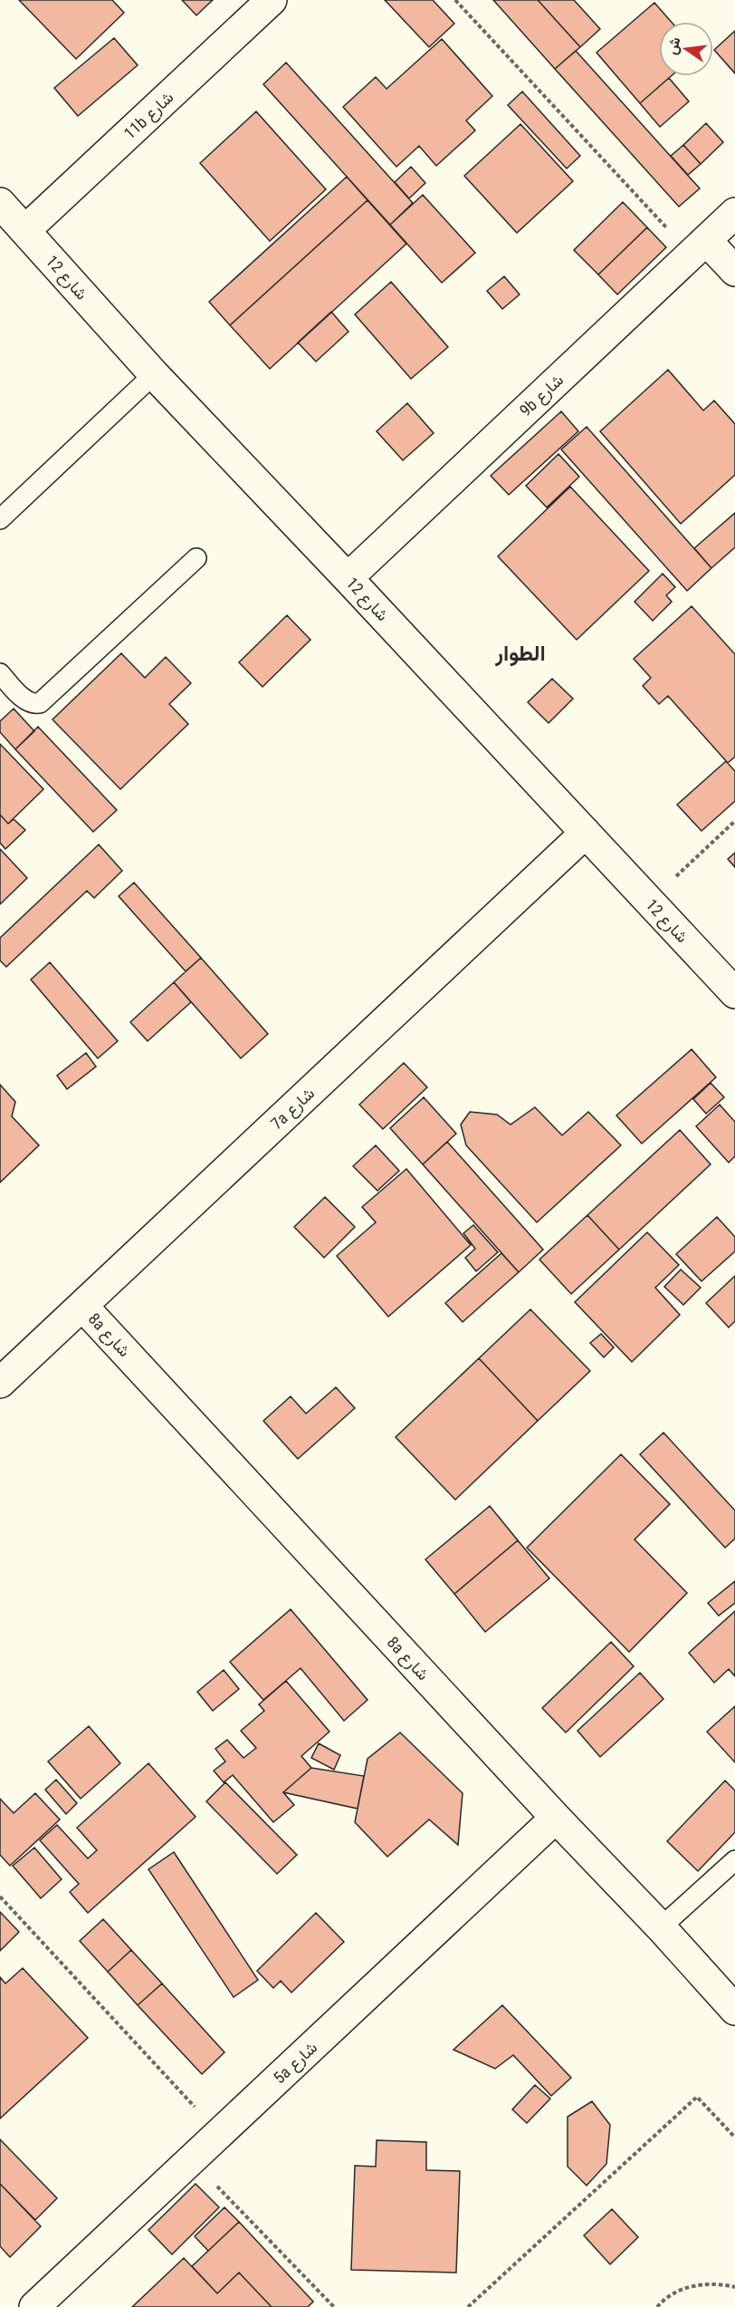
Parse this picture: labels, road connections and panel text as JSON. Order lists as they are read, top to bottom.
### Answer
{
  "streets": {
    "street": [
      "11b شارع",
      "شارع 12",
      "9b شارع",
      "7a شارع",
      "8a شارع",
      "5a شارع"
    ]
  },
  "crossings": [
    ["11b شارع", "شارع 12"],
    ["شارع 12", "9b شارع"],
    ["شارع 12", "7a شارع"],
    ["7a شارع", "8a شارع"],
    ["8a شارع", "5a شارع"]
  ],
  "districts": ["الطوار"],
  "north": "left"
}
